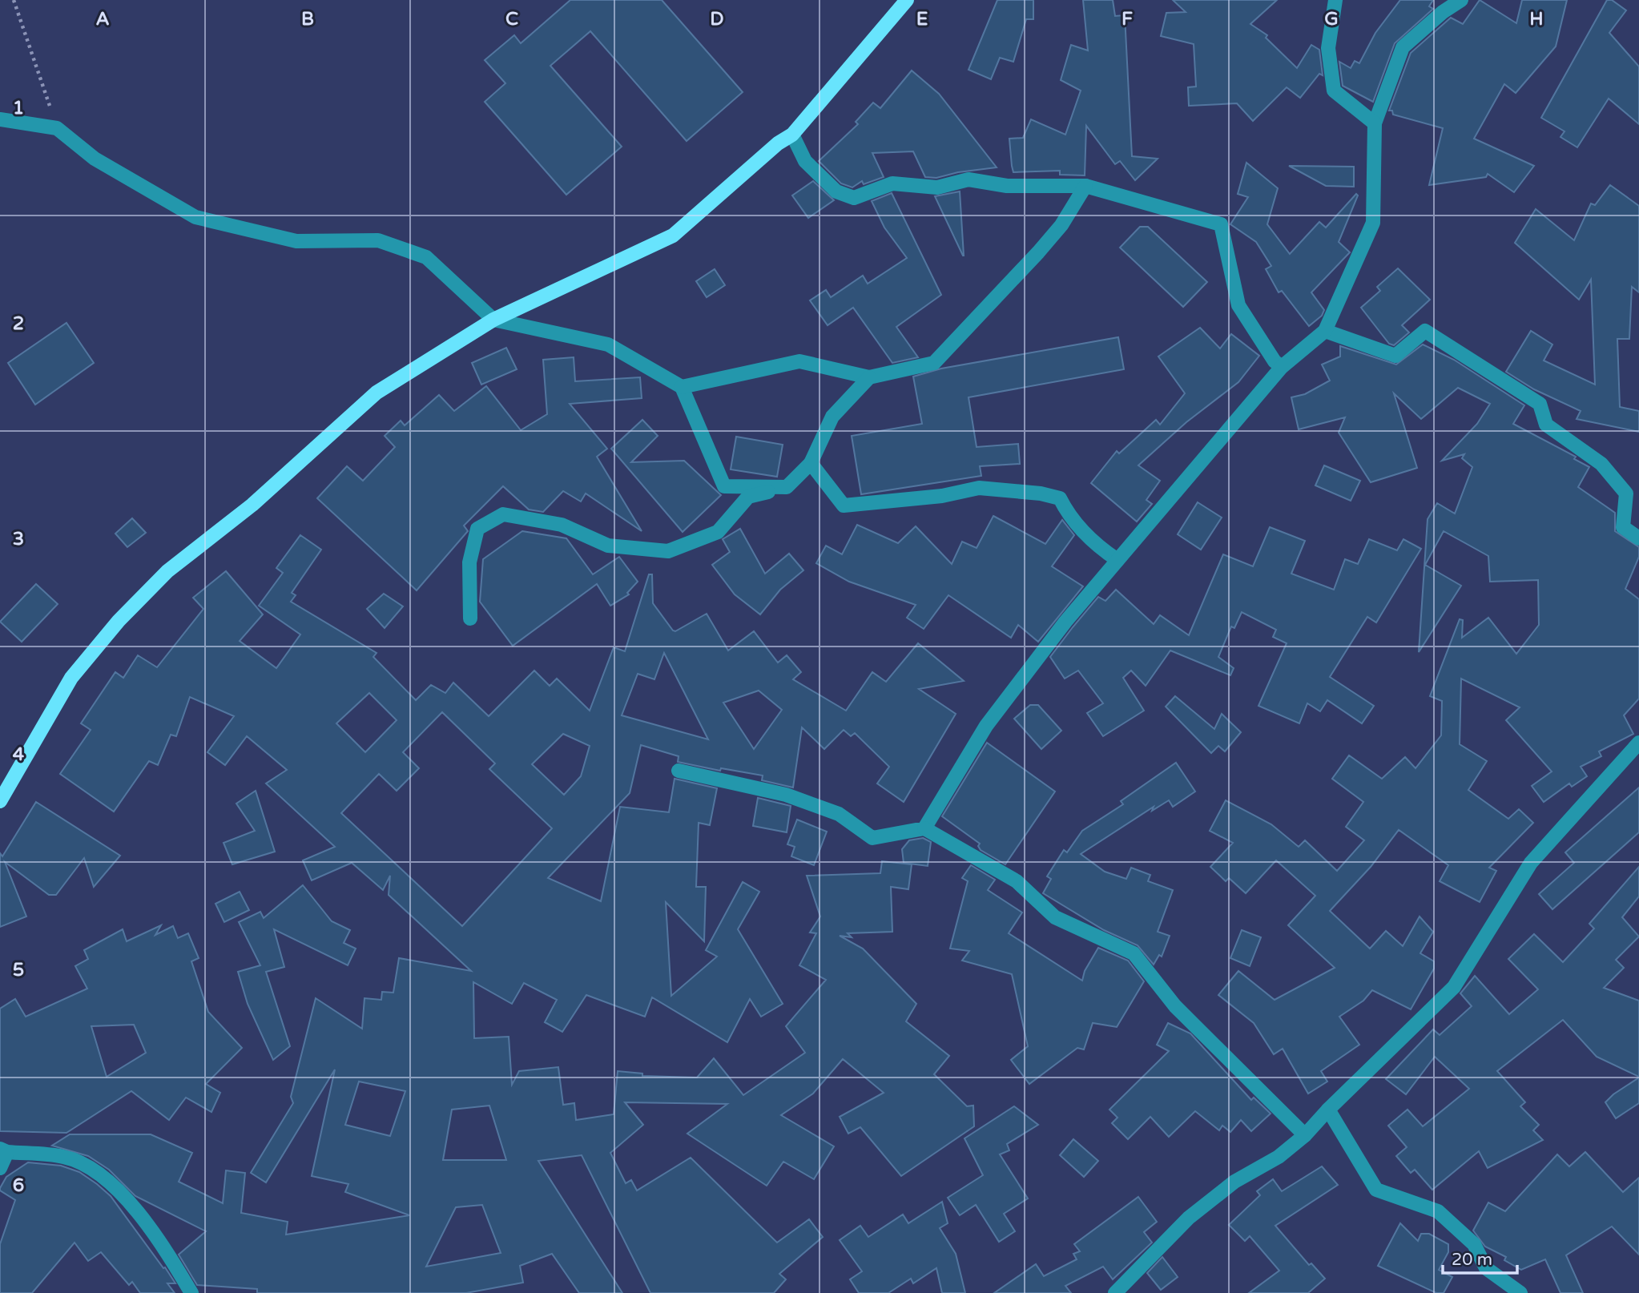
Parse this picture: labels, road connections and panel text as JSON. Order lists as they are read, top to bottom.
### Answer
{
  "scale_bar": "20 m",
  "grid": {
    "columns": [
      "A",
      "B",
      "C",
      "D",
      "E",
      "F",
      "G",
      "H"
    ],
    "rows": [
      "1",
      "2",
      "3",
      "4",
      "5",
      "6"
    ]
  }
}
